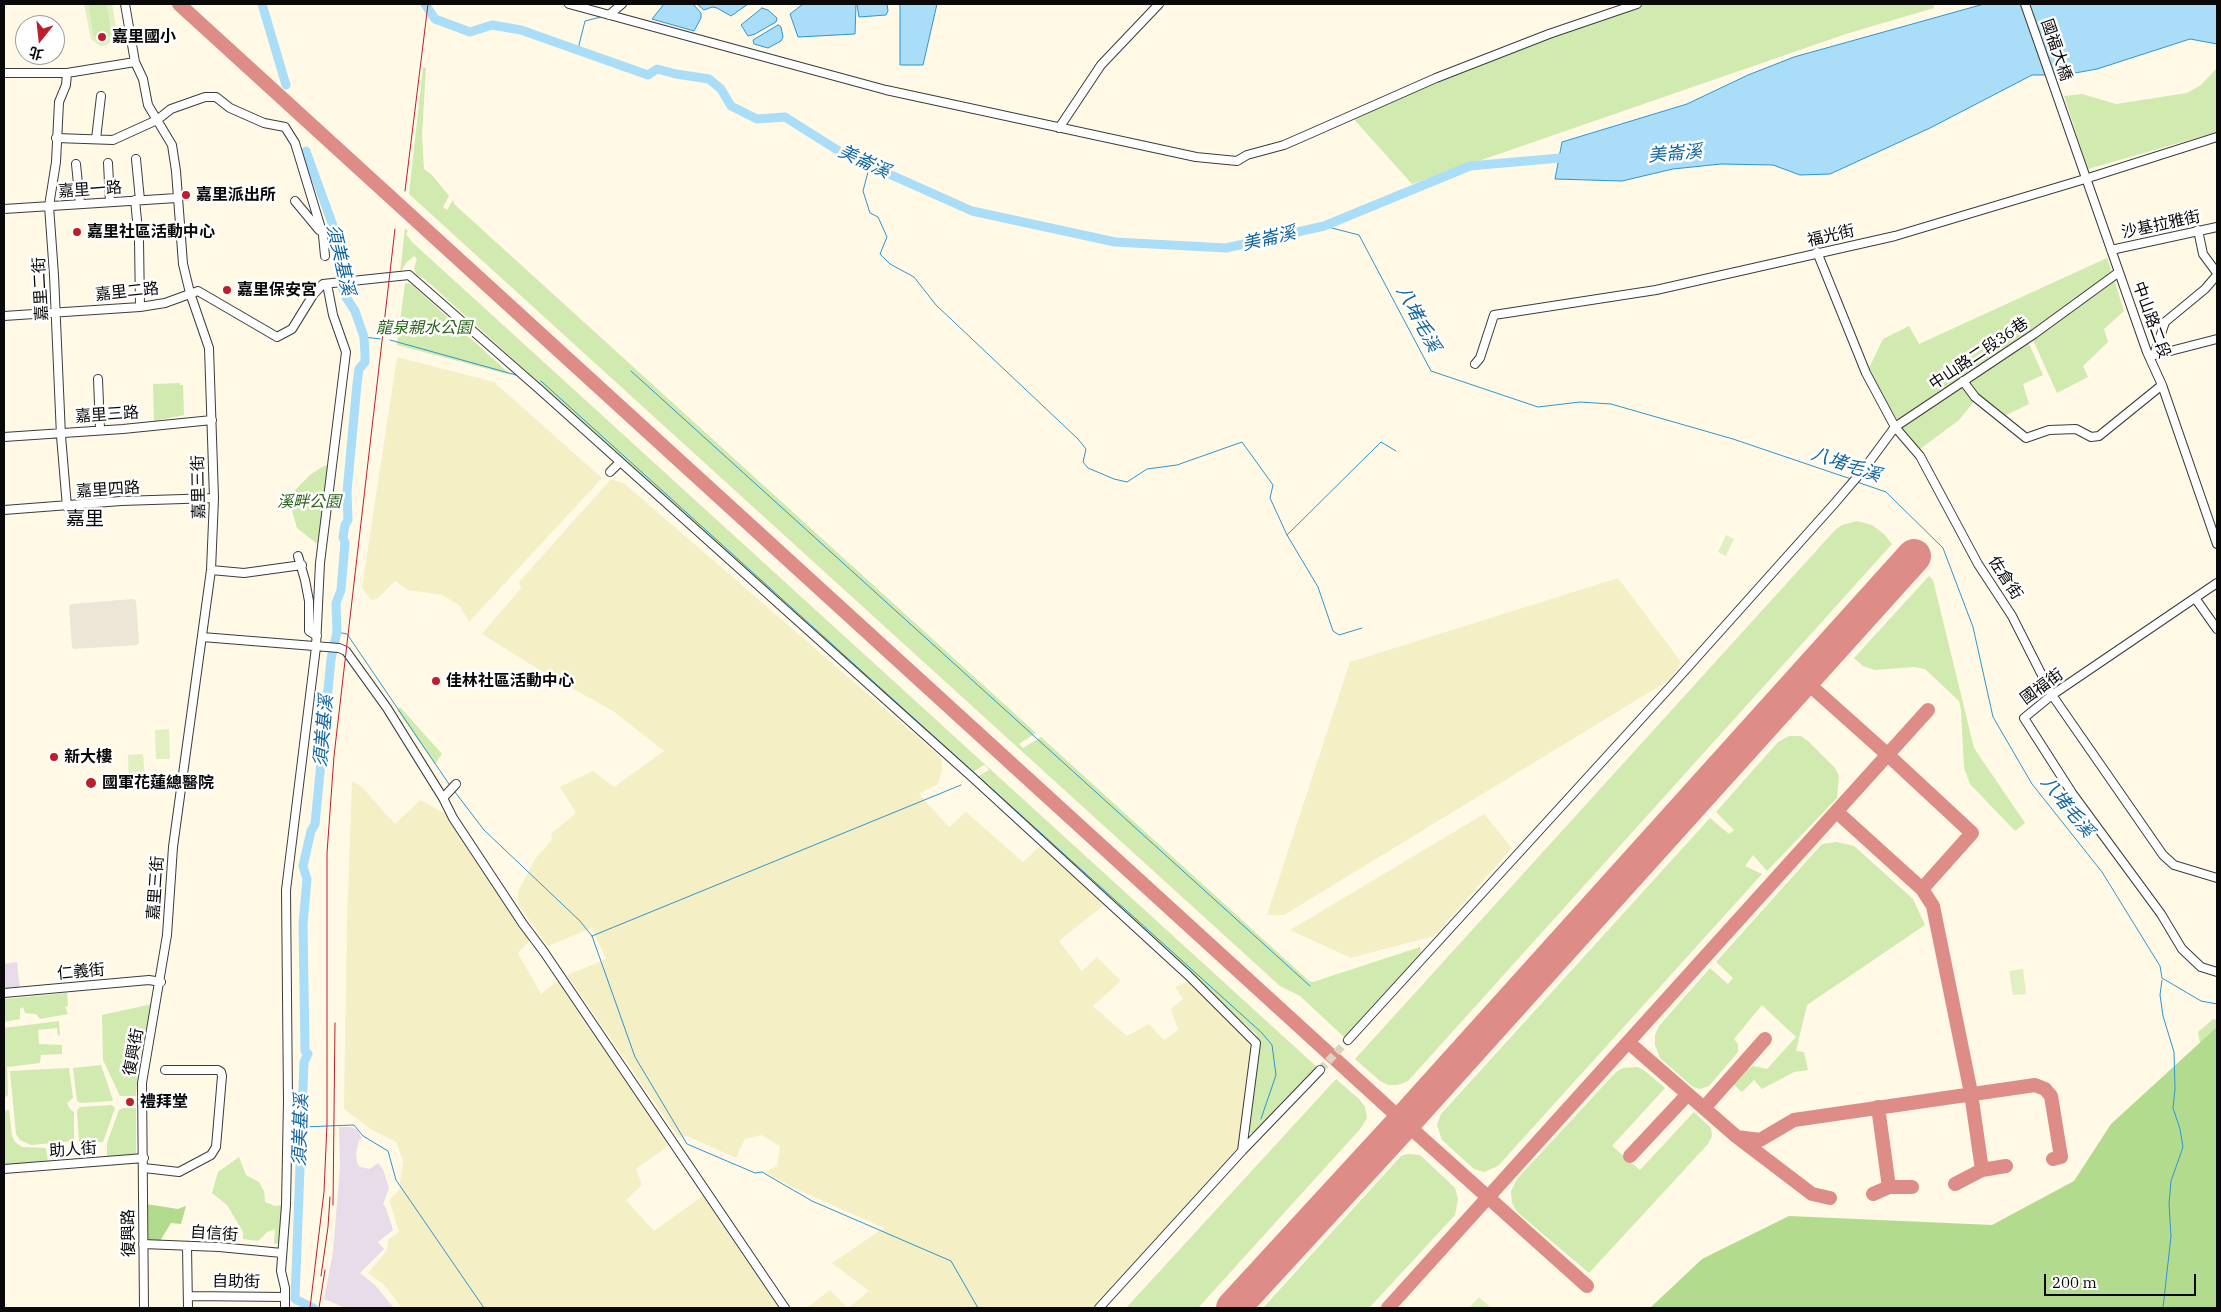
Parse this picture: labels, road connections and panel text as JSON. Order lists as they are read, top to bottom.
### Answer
{
  "streets": {
    "street": [
      "國福大橋",
      "嘉里一路",
      "沙基拉雅街",
      "福光街",
      "嘉里二街",
      "嘉里二路",
      "中山路二段",
      "中山路二段36巷",
      "嘉里三路",
      "嘉里三街",
      "嘉里四路",
      "佐倉街",
      "國福街",
      "仁義街",
      "復興街",
      "助人街",
      "復興路",
      "自信街",
      "自助街"
    ]
  },
  "crossings": [
    ["國福大橋", "中山路二段"],
    ["嘉里一路", "嘉里二街"],
    ["嘉里一路", "嘉里三街"],
    ["沙基拉雅街", "中山路二段"],
    ["福光街", "中山路二段"],
    ["福光街", "佐倉街"],
    ["嘉里二街", "嘉里二路"],
    ["嘉里二街", "嘉里三路"],
    ["嘉里二街", "嘉里四路"],
    ["嘉里二路", "嘉里三街"],
    ["中山路二段", "中山路二段36巷"],
    ["中山路二段36巷", "佐倉街"],
    ["嘉里三路", "嘉里三街"],
    ["嘉里三街", "嘉里四路"],
    ["嘉里三街", "仁義街"],
    ["嘉里三街", "復興街"],
    ["佐倉街", "國福街"],
    ["仁義街", "復興街"],
    ["復興街", "助人街"],
    ["復興街", "復興路"],
    ["助人街", "復興路"],
    ["復興路", "自信街"]
  ],
  "districts": ["嘉里"],
  "water": ["美崙溪", "須美基溪", "八堵毛溪"],
  "parks": ["龍泉親水公園", "溪畔公園"],
  "places": [
    "嘉里國小",
    "嘉里派出所",
    "嘉里社區活動中心",
    "嘉里保安宮",
    "佳林社區活動中心",
    "新大樓",
    "國軍花蓮總醫院",
    "禮拜堂"
  ],
  "scale_bar": "200 m",
  "north": "bottom"
}
